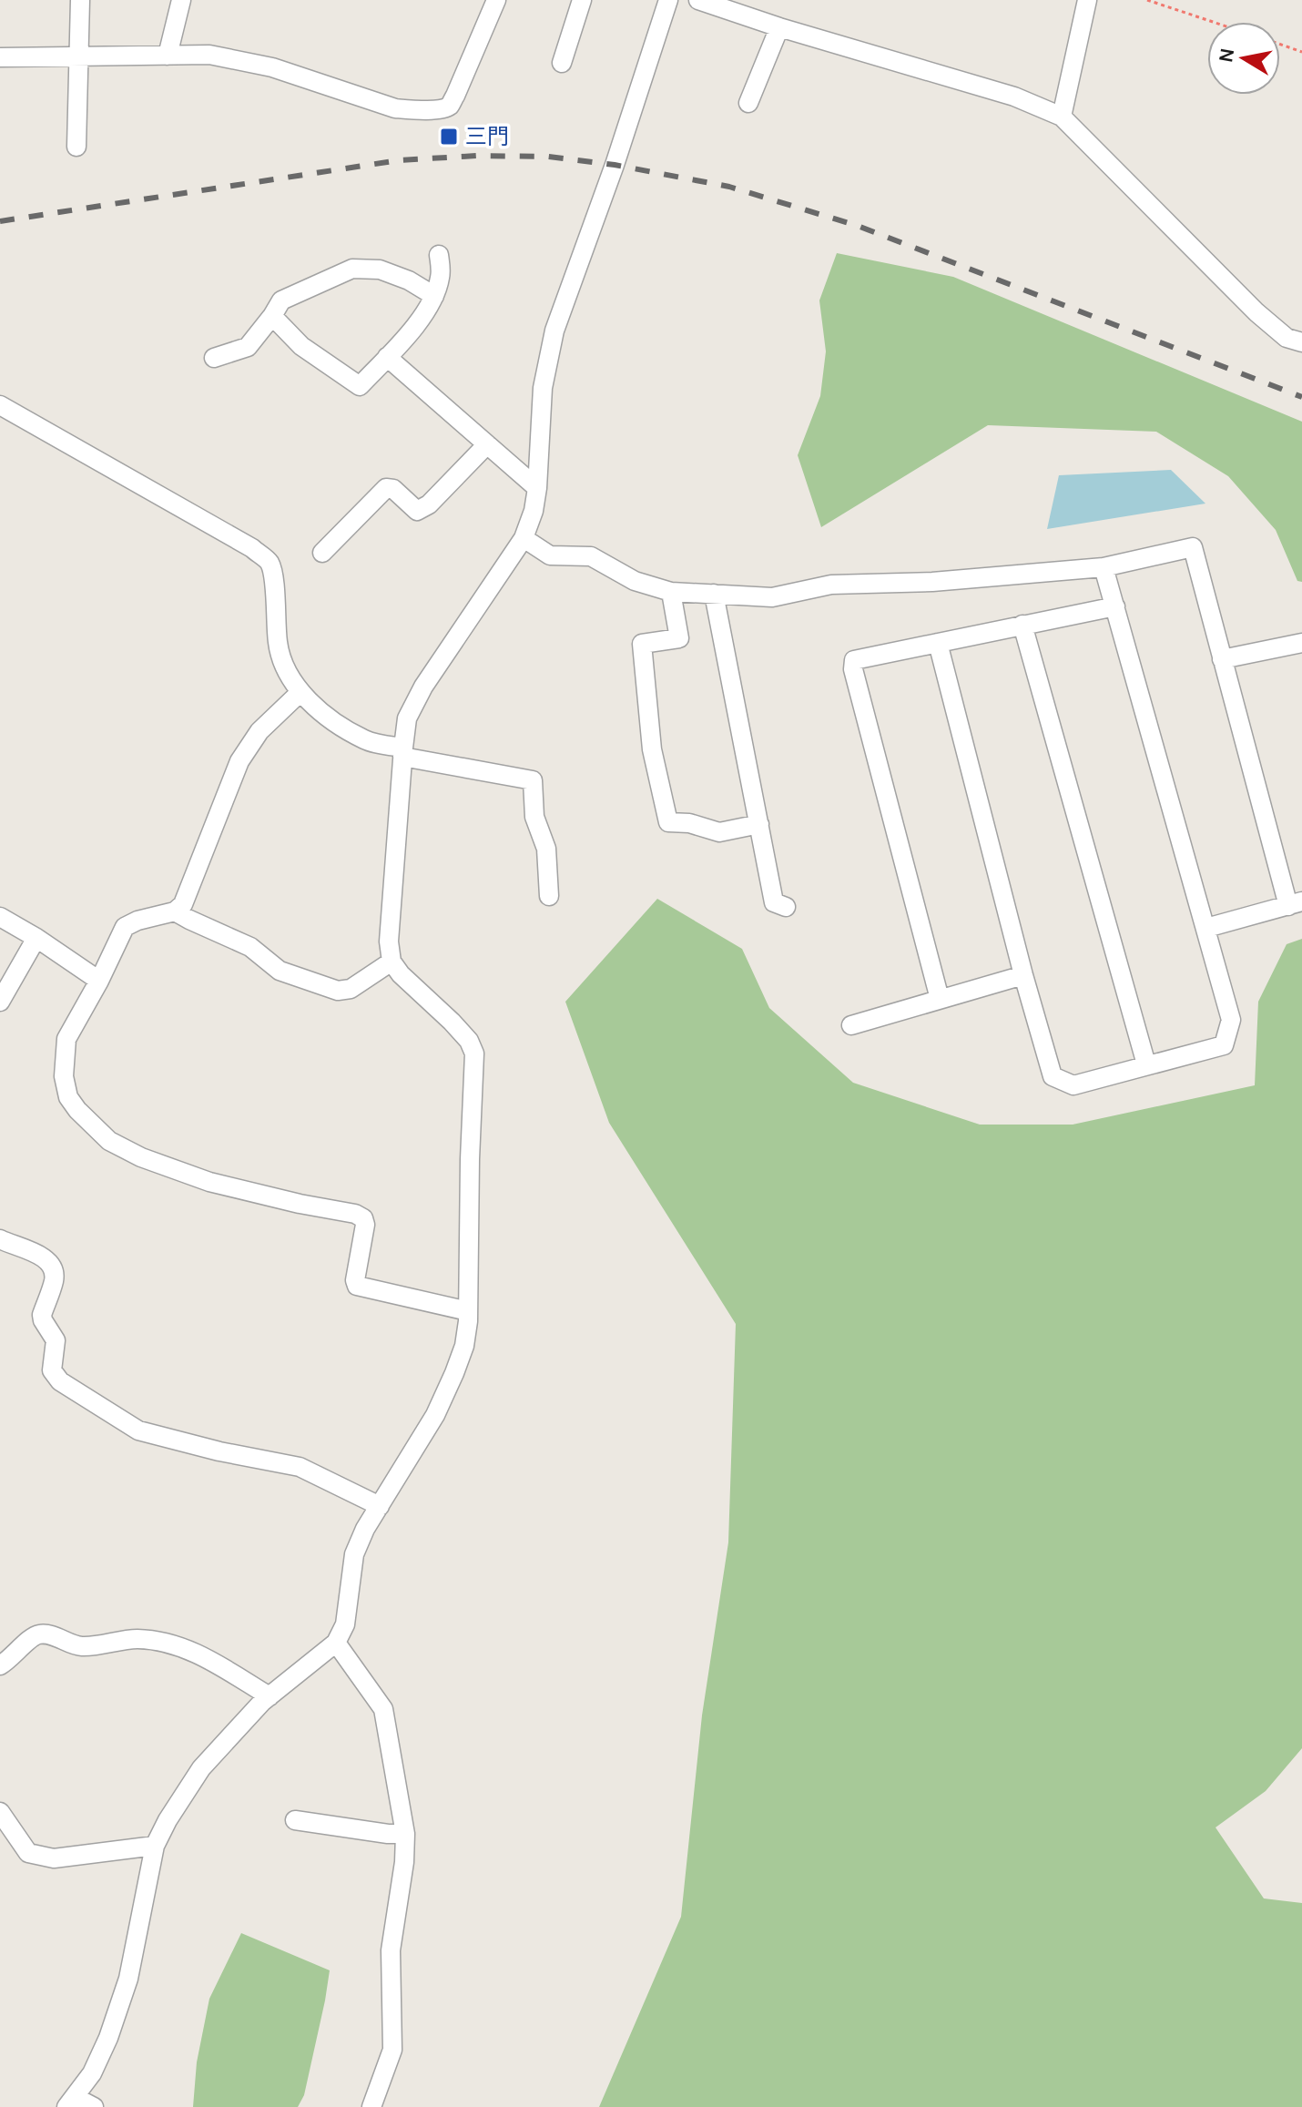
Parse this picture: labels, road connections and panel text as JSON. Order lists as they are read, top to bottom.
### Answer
{
  "places": {
    "transit": ["三門"]
  },
  "north": "left"
}
